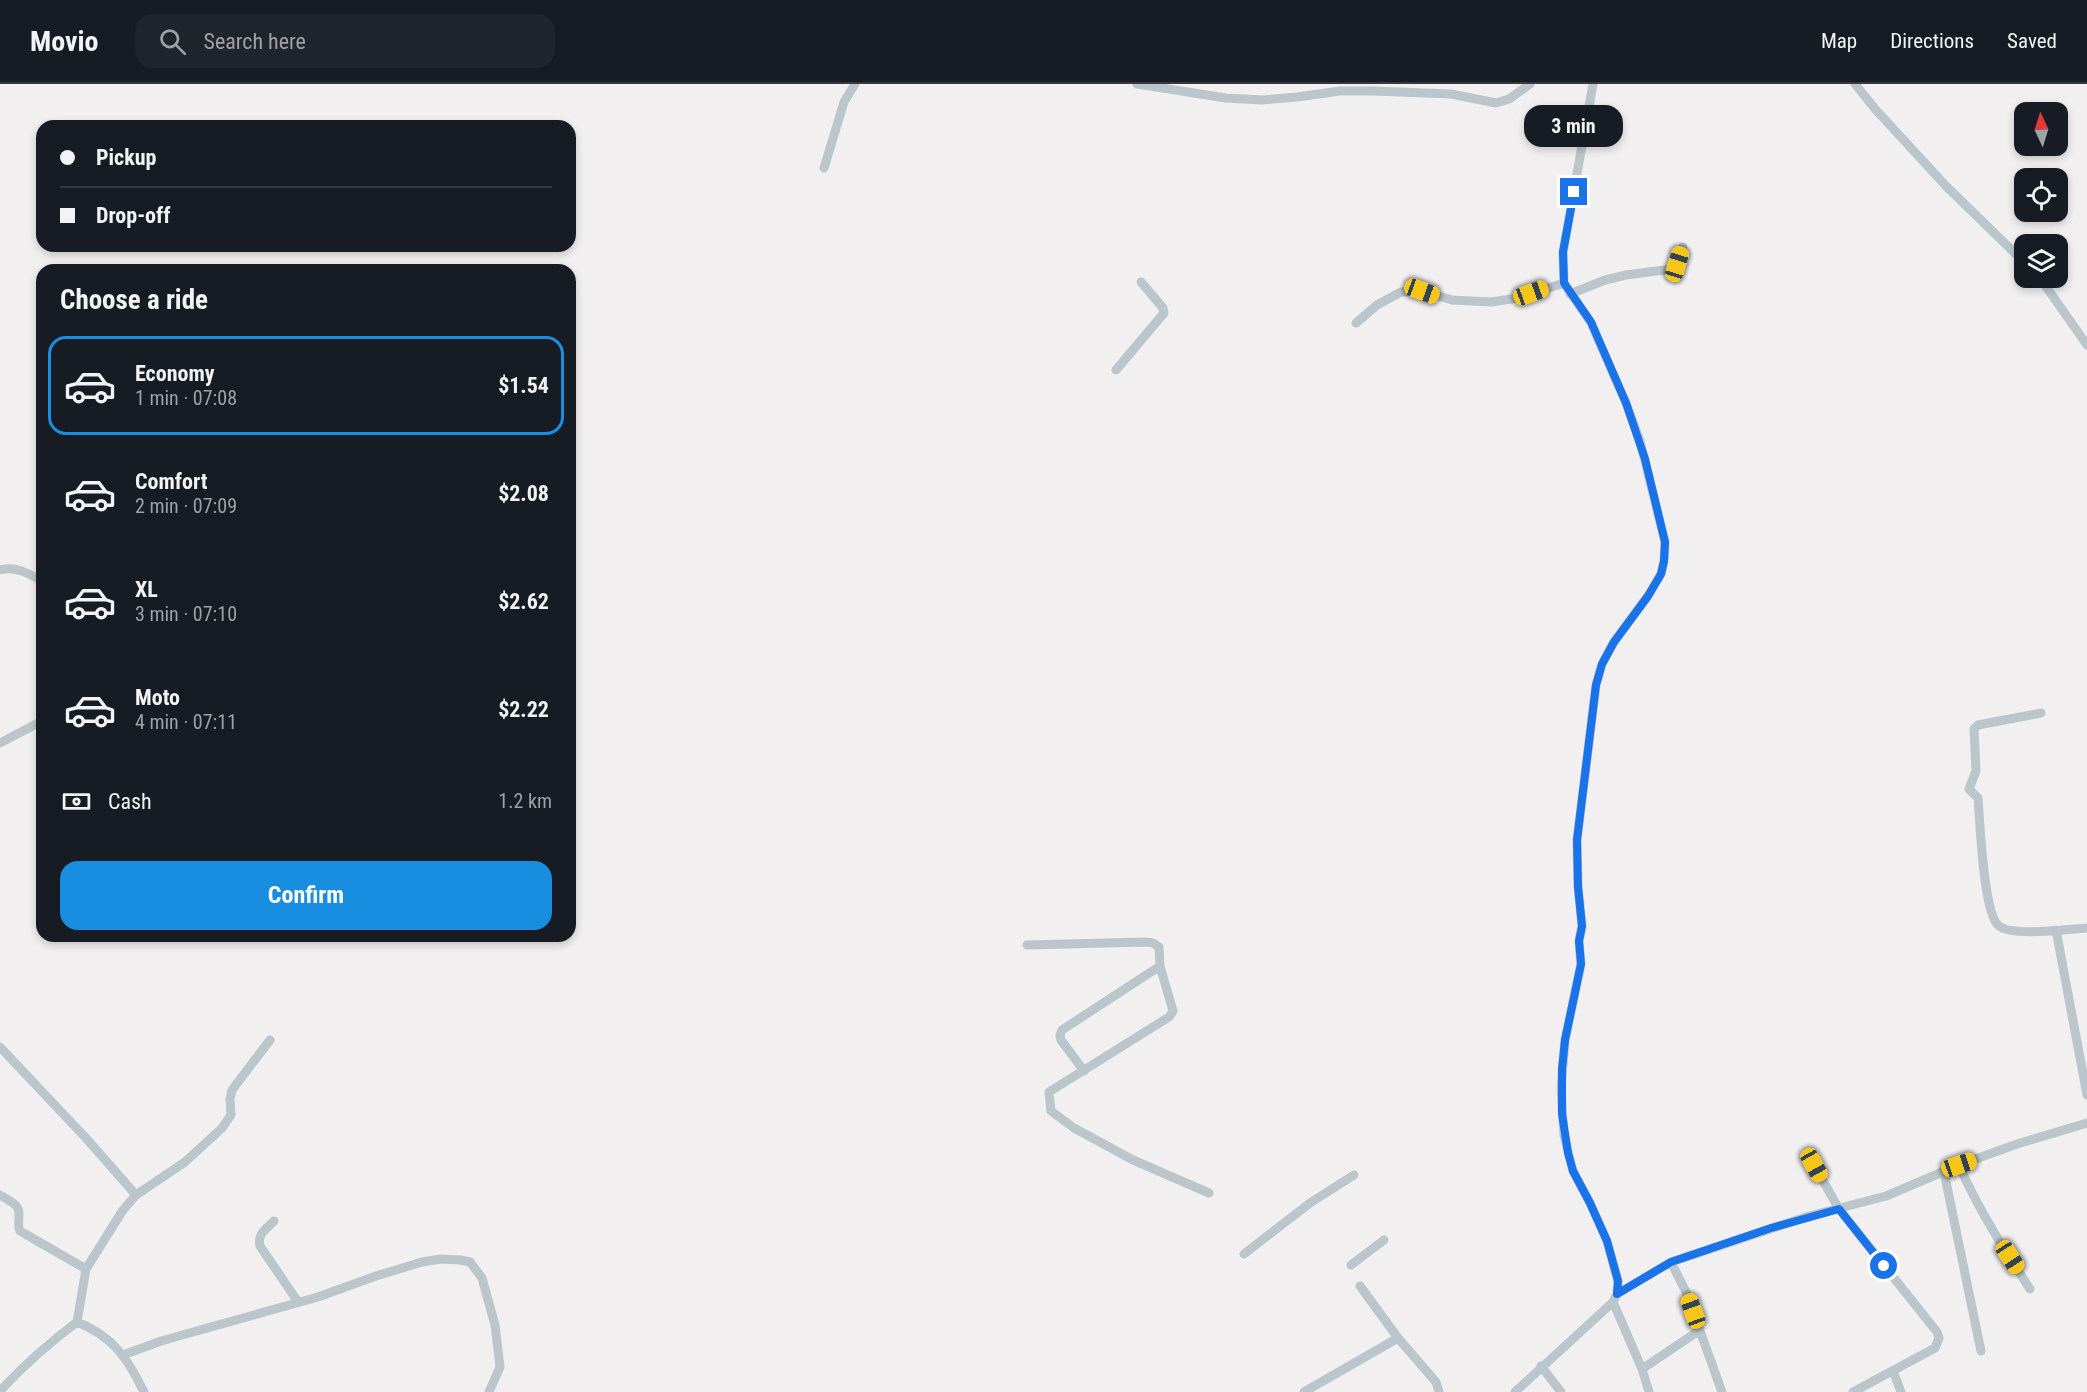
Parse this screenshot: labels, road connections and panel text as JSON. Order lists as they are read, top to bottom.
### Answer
{
  "north": "top",
  "page": {
    "header": "Movio",
    "search": "Search here",
    "nav": ["Map", "Directions", "Saved"],
    "bubble": "3 min",
    "banner": ["Pickup", "Drop-off"],
    "heading": "Choose a ride",
    "list": [
      {
        "name": "Economy",
        "note": "1 min · 07:08",
        "value": "$1.54"
      },
      {
        "name": "Comfort",
        "note": "2 min · 07:09",
        "value": "$2.08"
      },
      {
        "name": "XL",
        "note": "3 min · 07:10",
        "value": "$2.62"
      },
      {
        "name": "Moto",
        "note": "4 min · 07:11",
        "value": "$2.22"
      }
    ],
    "pay": ["Cash", "1.2 km"],
    "buttons": "Confirm"
  }
}
